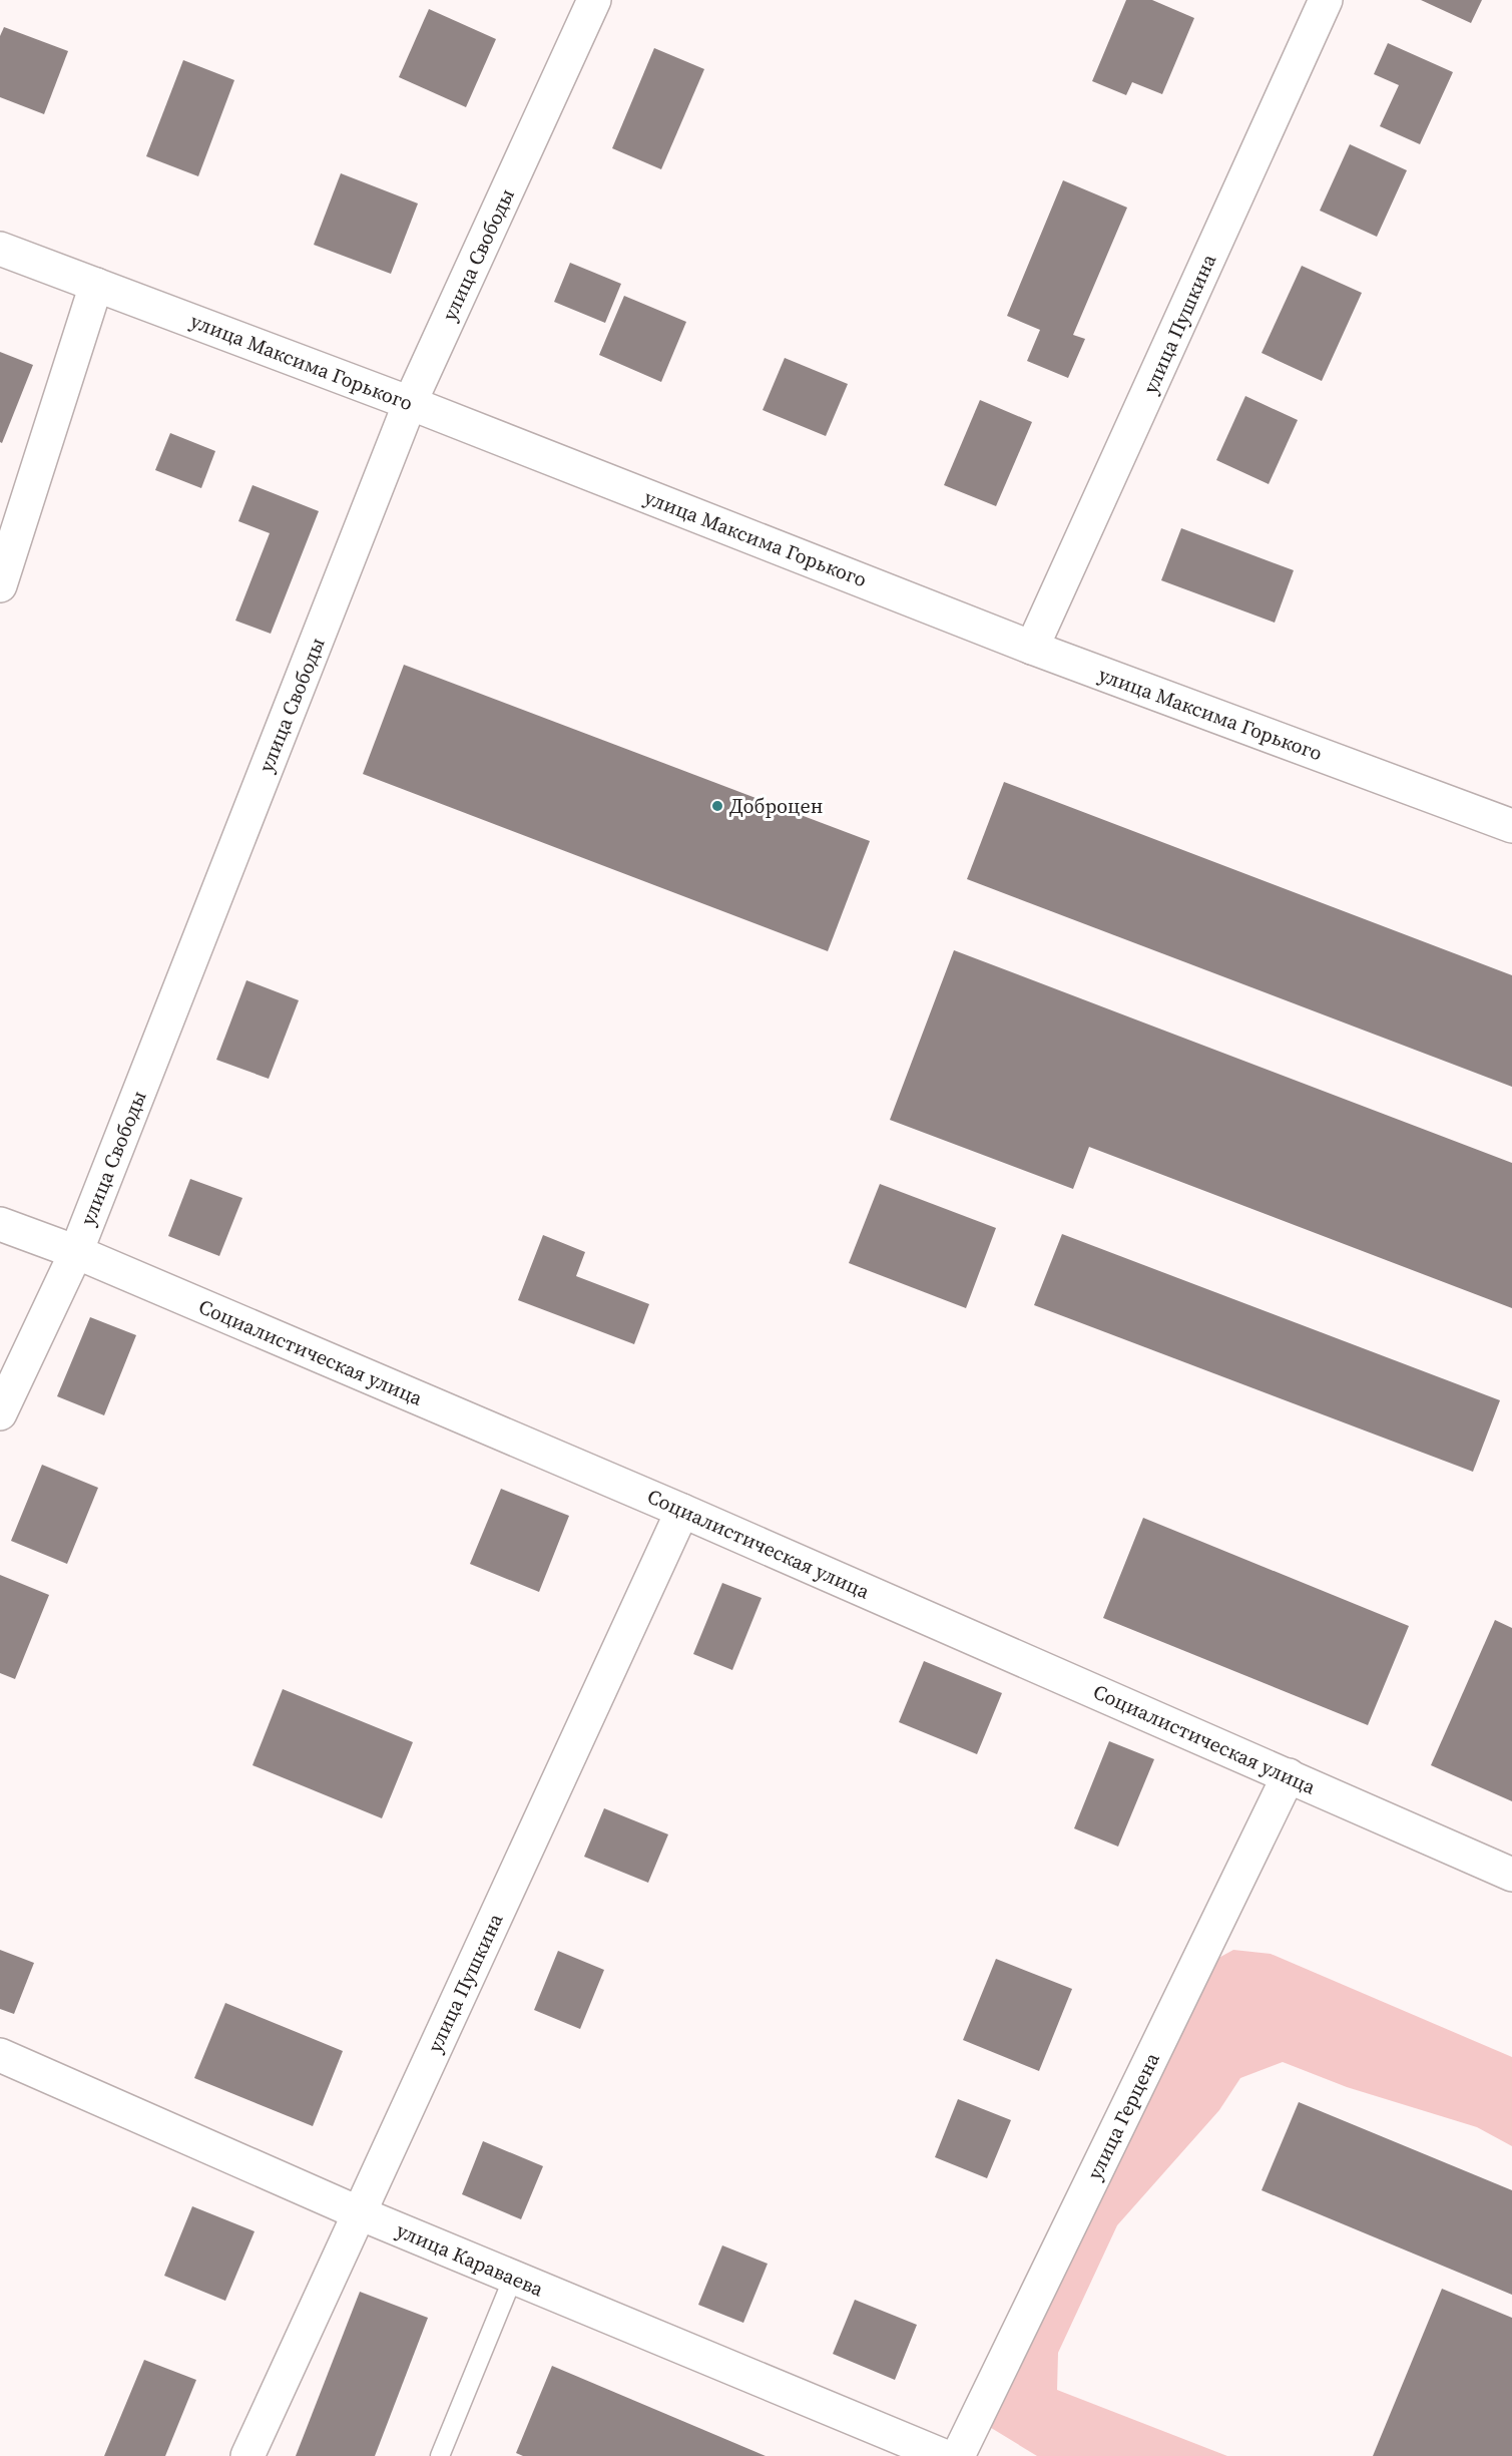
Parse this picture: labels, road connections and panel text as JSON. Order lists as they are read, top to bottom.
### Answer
{
  "streets": {
    "street": [
      "улица Свободы",
      "улица Пушкина",
      "улица Максима Горького",
      "Социалистическая улица",
      "улица Герцена",
      "улица Караваева"
    ]
  },
  "crossings": [
    ["улица Свободы", "улица Максима Горького"],
    ["улица Свободы", "Социалистическая улица"],
    ["улица Пушкина", "улица Максима Горького"],
    ["улица Пушкина", "Социалистическая улица"],
    ["улица Пушкина", "улица Караваева"],
    ["Социалистическая улица", "улица Герцена"]
  ],
  "places": ["Доброцен"]
}
